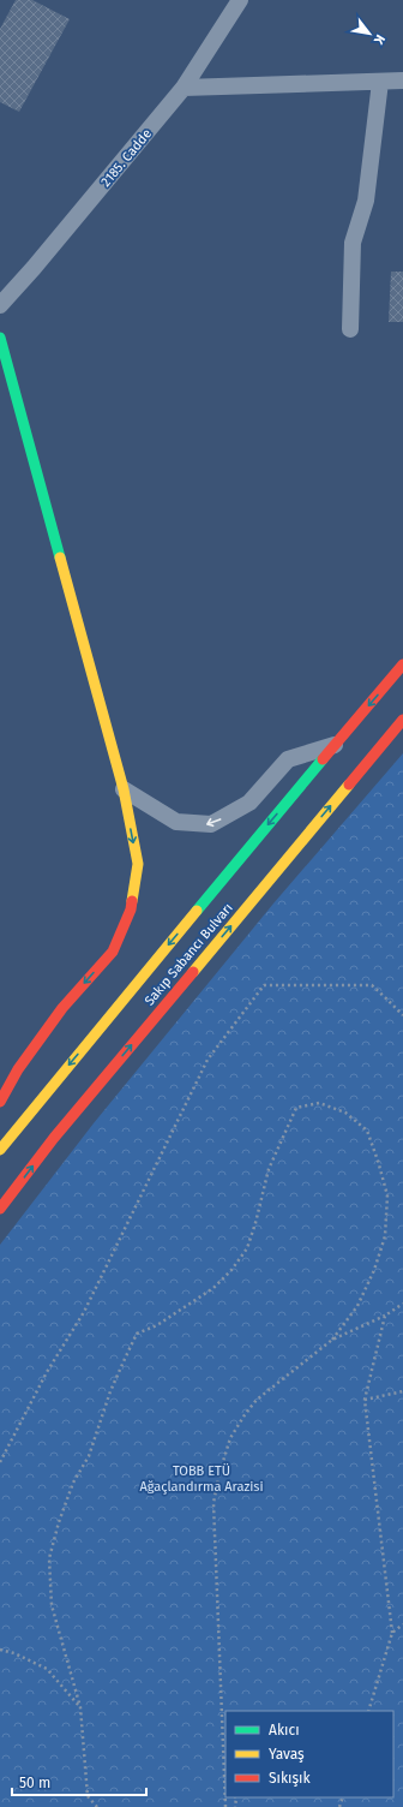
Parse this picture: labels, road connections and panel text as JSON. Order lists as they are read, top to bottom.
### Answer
{
  "streets": {
    "main road": ["Sakıp Sabancı Bulvarı"],
    "street": ["2185. Cadde"]
  },
  "parks": ["TOBB ETÜ Ağaçlandırma Arazisi"],
  "legend": ["Akıcı", "Yavaş", "Sıkışık"],
  "scale_bar": "50 m",
  "north": "bottom right"
}
